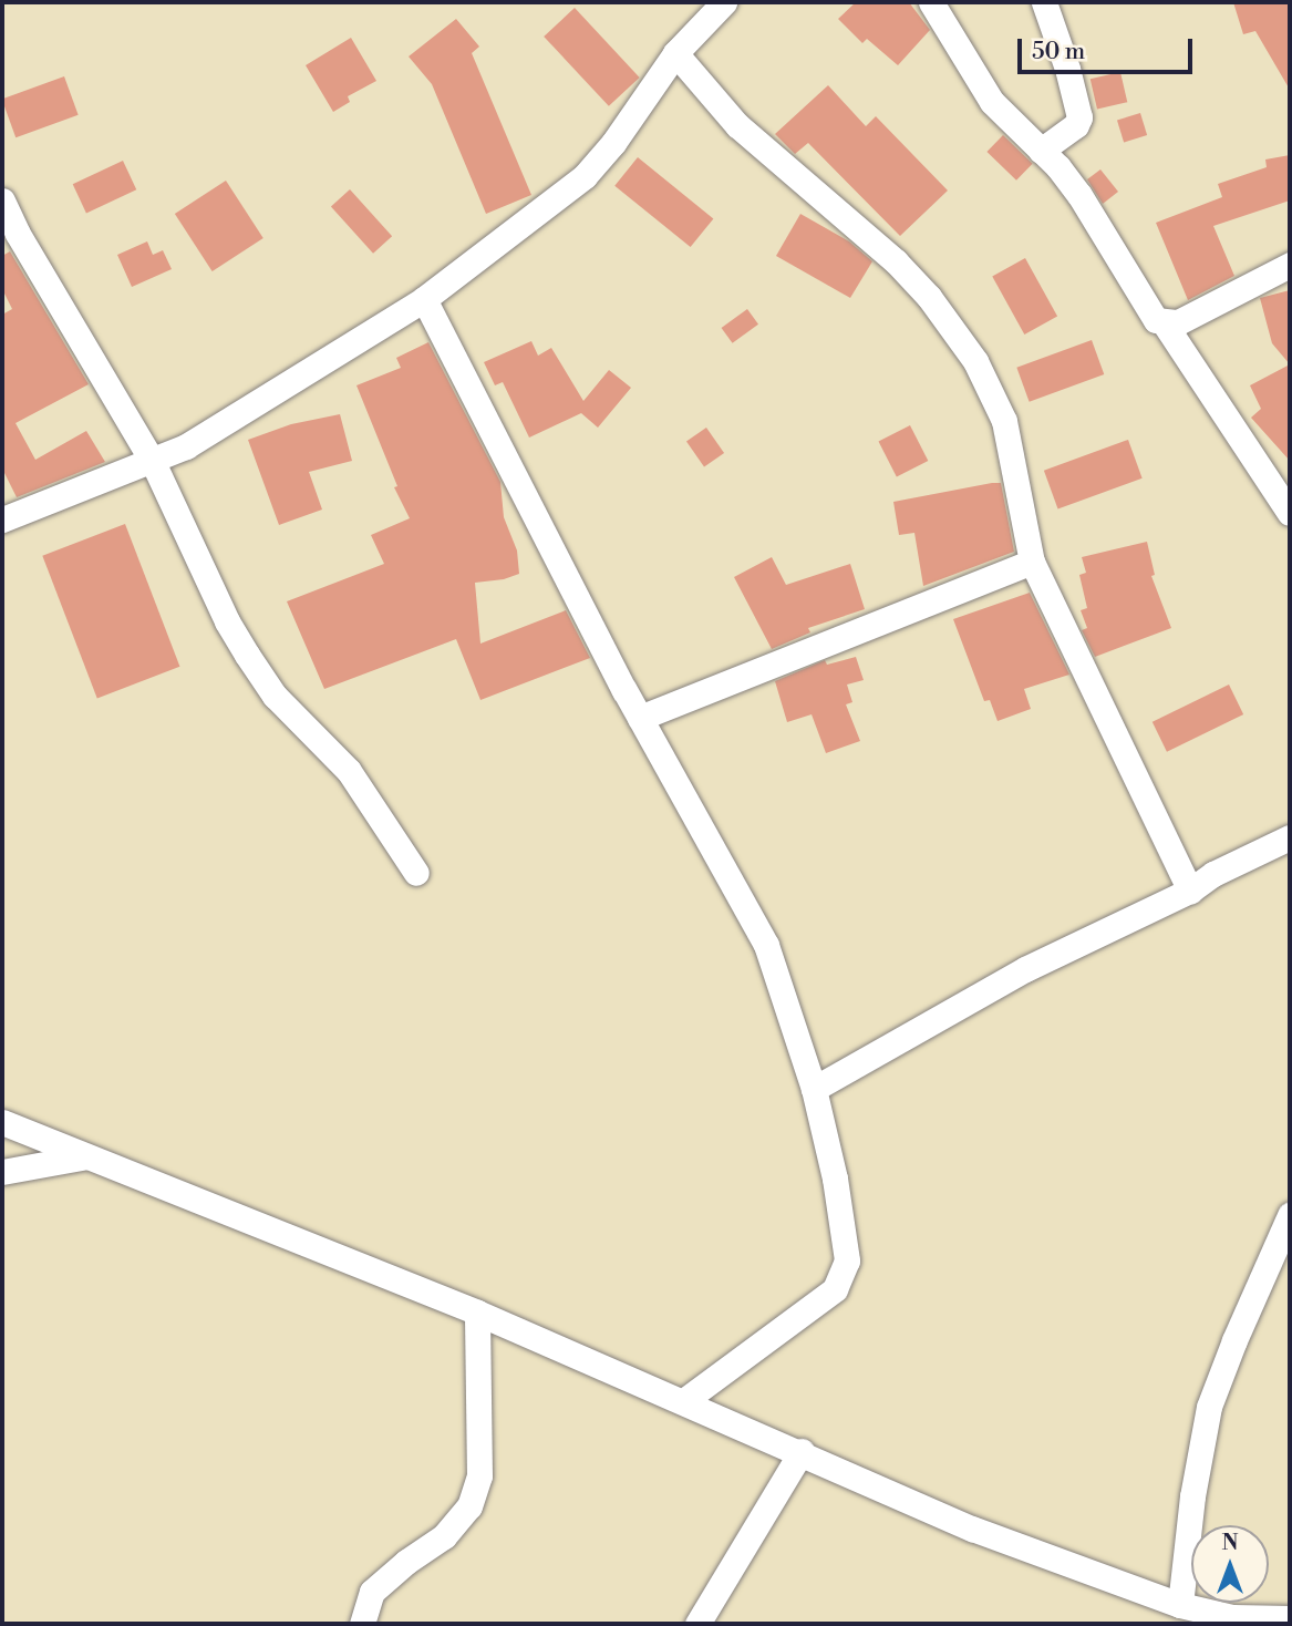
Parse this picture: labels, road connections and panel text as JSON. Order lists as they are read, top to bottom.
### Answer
{
  "scale_bar": "50 m",
  "north": "top"
}
